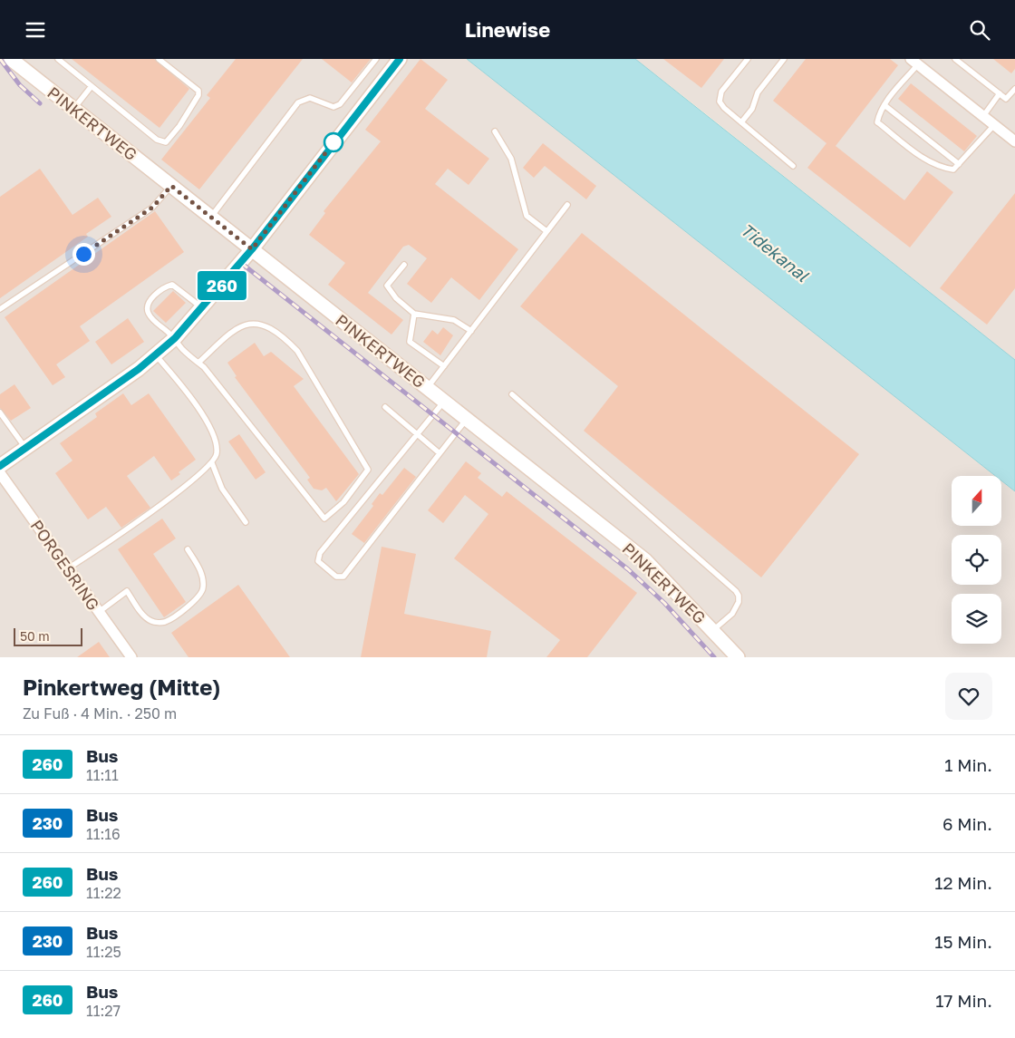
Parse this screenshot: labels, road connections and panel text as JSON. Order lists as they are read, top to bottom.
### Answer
{
  "streets": {
    "street": ["PINKERTWEG", "PORGESRING"]
  },
  "water": ["Tidekanal"],
  "lines": ["bus line 260"],
  "scale_bar": "50 m",
  "north": "top",
  "page": {
    "header": "Linewise",
    "on_map": "260",
    "scale": "50 m",
    "heading": ["Pinkertweg (Mitte)", "Zu Fuß · 4 Min. · 250 m"],
    "list": [
      {
        "mark": "260",
        "name": "Bus",
        "note": "11:11",
        "value": "1 Min."
      },
      {
        "mark": "230",
        "name": "Bus",
        "note": "11:16",
        "value": "6 Min."
      },
      {
        "mark": "260",
        "name": "Bus",
        "note": "11:22",
        "value": "12 Min."
      },
      {
        "mark": "230",
        "name": "Bus",
        "note": "11:25",
        "value": "15 Min."
      },
      {
        "mark": "260",
        "name": "Bus",
        "note": "11:27",
        "value": "17 Min."
      }
    ]
  }
}
